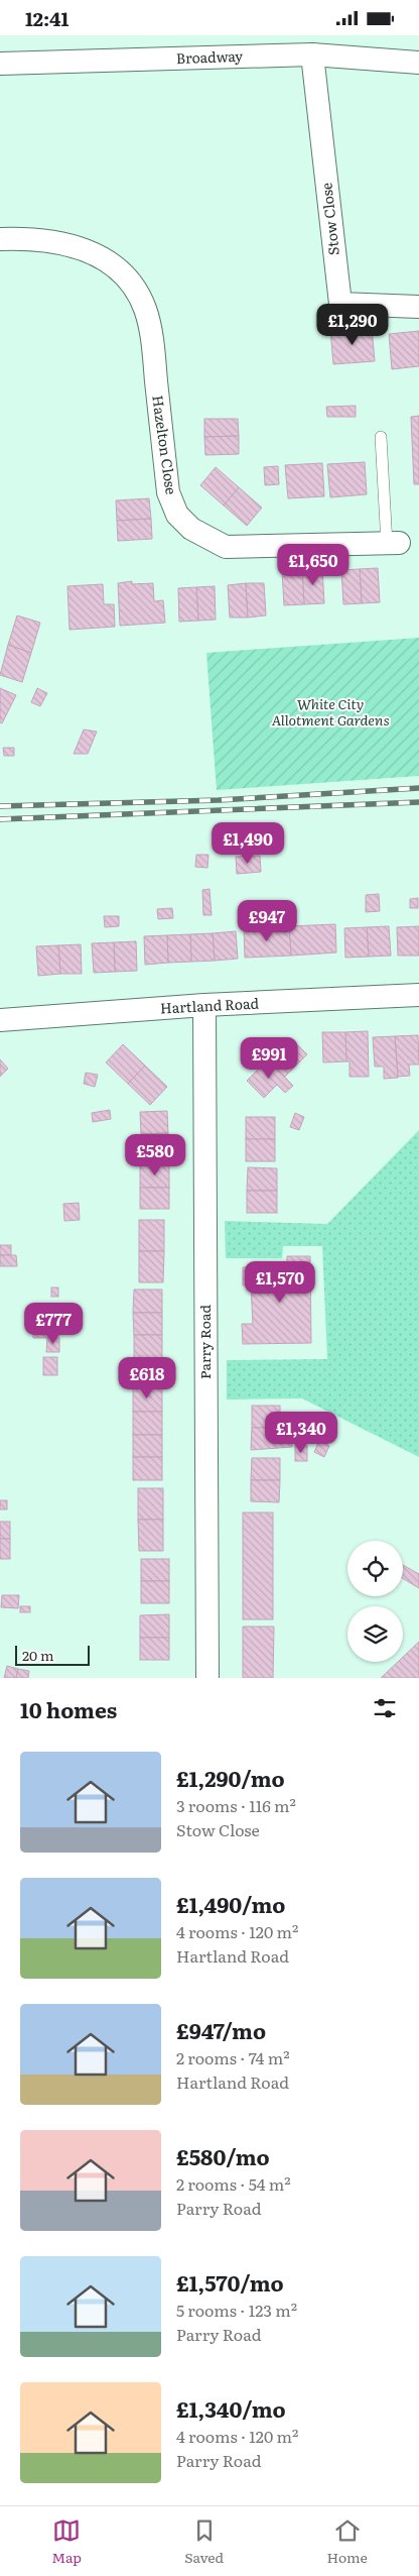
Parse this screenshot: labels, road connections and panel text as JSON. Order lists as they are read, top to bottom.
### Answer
{
  "streets": {
    "street": [
      "Broadway",
      "Stow Close",
      "Hazelton Close",
      "Hartland Road",
      "Parry Road"
    ]
  },
  "crossings": [
    ["Broadway", "Stow Close"],
    ["Hartland Road", "Parry Road"]
  ],
  "parks": ["White City Allotment Gardens"],
  "scale_bar": "20 m",
  "page": {
    "status": "12:41",
    "price": [
      "£1,290",
      "£1,650",
      "£1,490",
      "£947",
      "£991",
      "£580",
      "£1,570",
      "£777",
      "£618",
      "£1,340"
    ],
    "scale": "20 m",
    "heading": "10 homes",
    "list": [
      {
        "name": "£1,290/mo",
        "note": "3 rooms · 116 m² · Stow Close"
      },
      {
        "name": "£1,490/mo",
        "note": "4 rooms · 120 m² · Hartland Road"
      },
      {
        "name": "£947/mo",
        "note": "2 rooms · 74 m² · Hartland Road"
      },
      {
        "name": "£580/mo",
        "note": "2 rooms · 54 m² · Parry Road"
      },
      {
        "name": "£1,570/mo",
        "note": "5 rooms · 123 m² · Parry Road"
      },
      {
        "name": "£1,340/mo",
        "note": "4 rooms · 120 m² · Parry Road"
      }
    ],
    "tabs": ["Map", "Saved", "Home"]
  }
}
